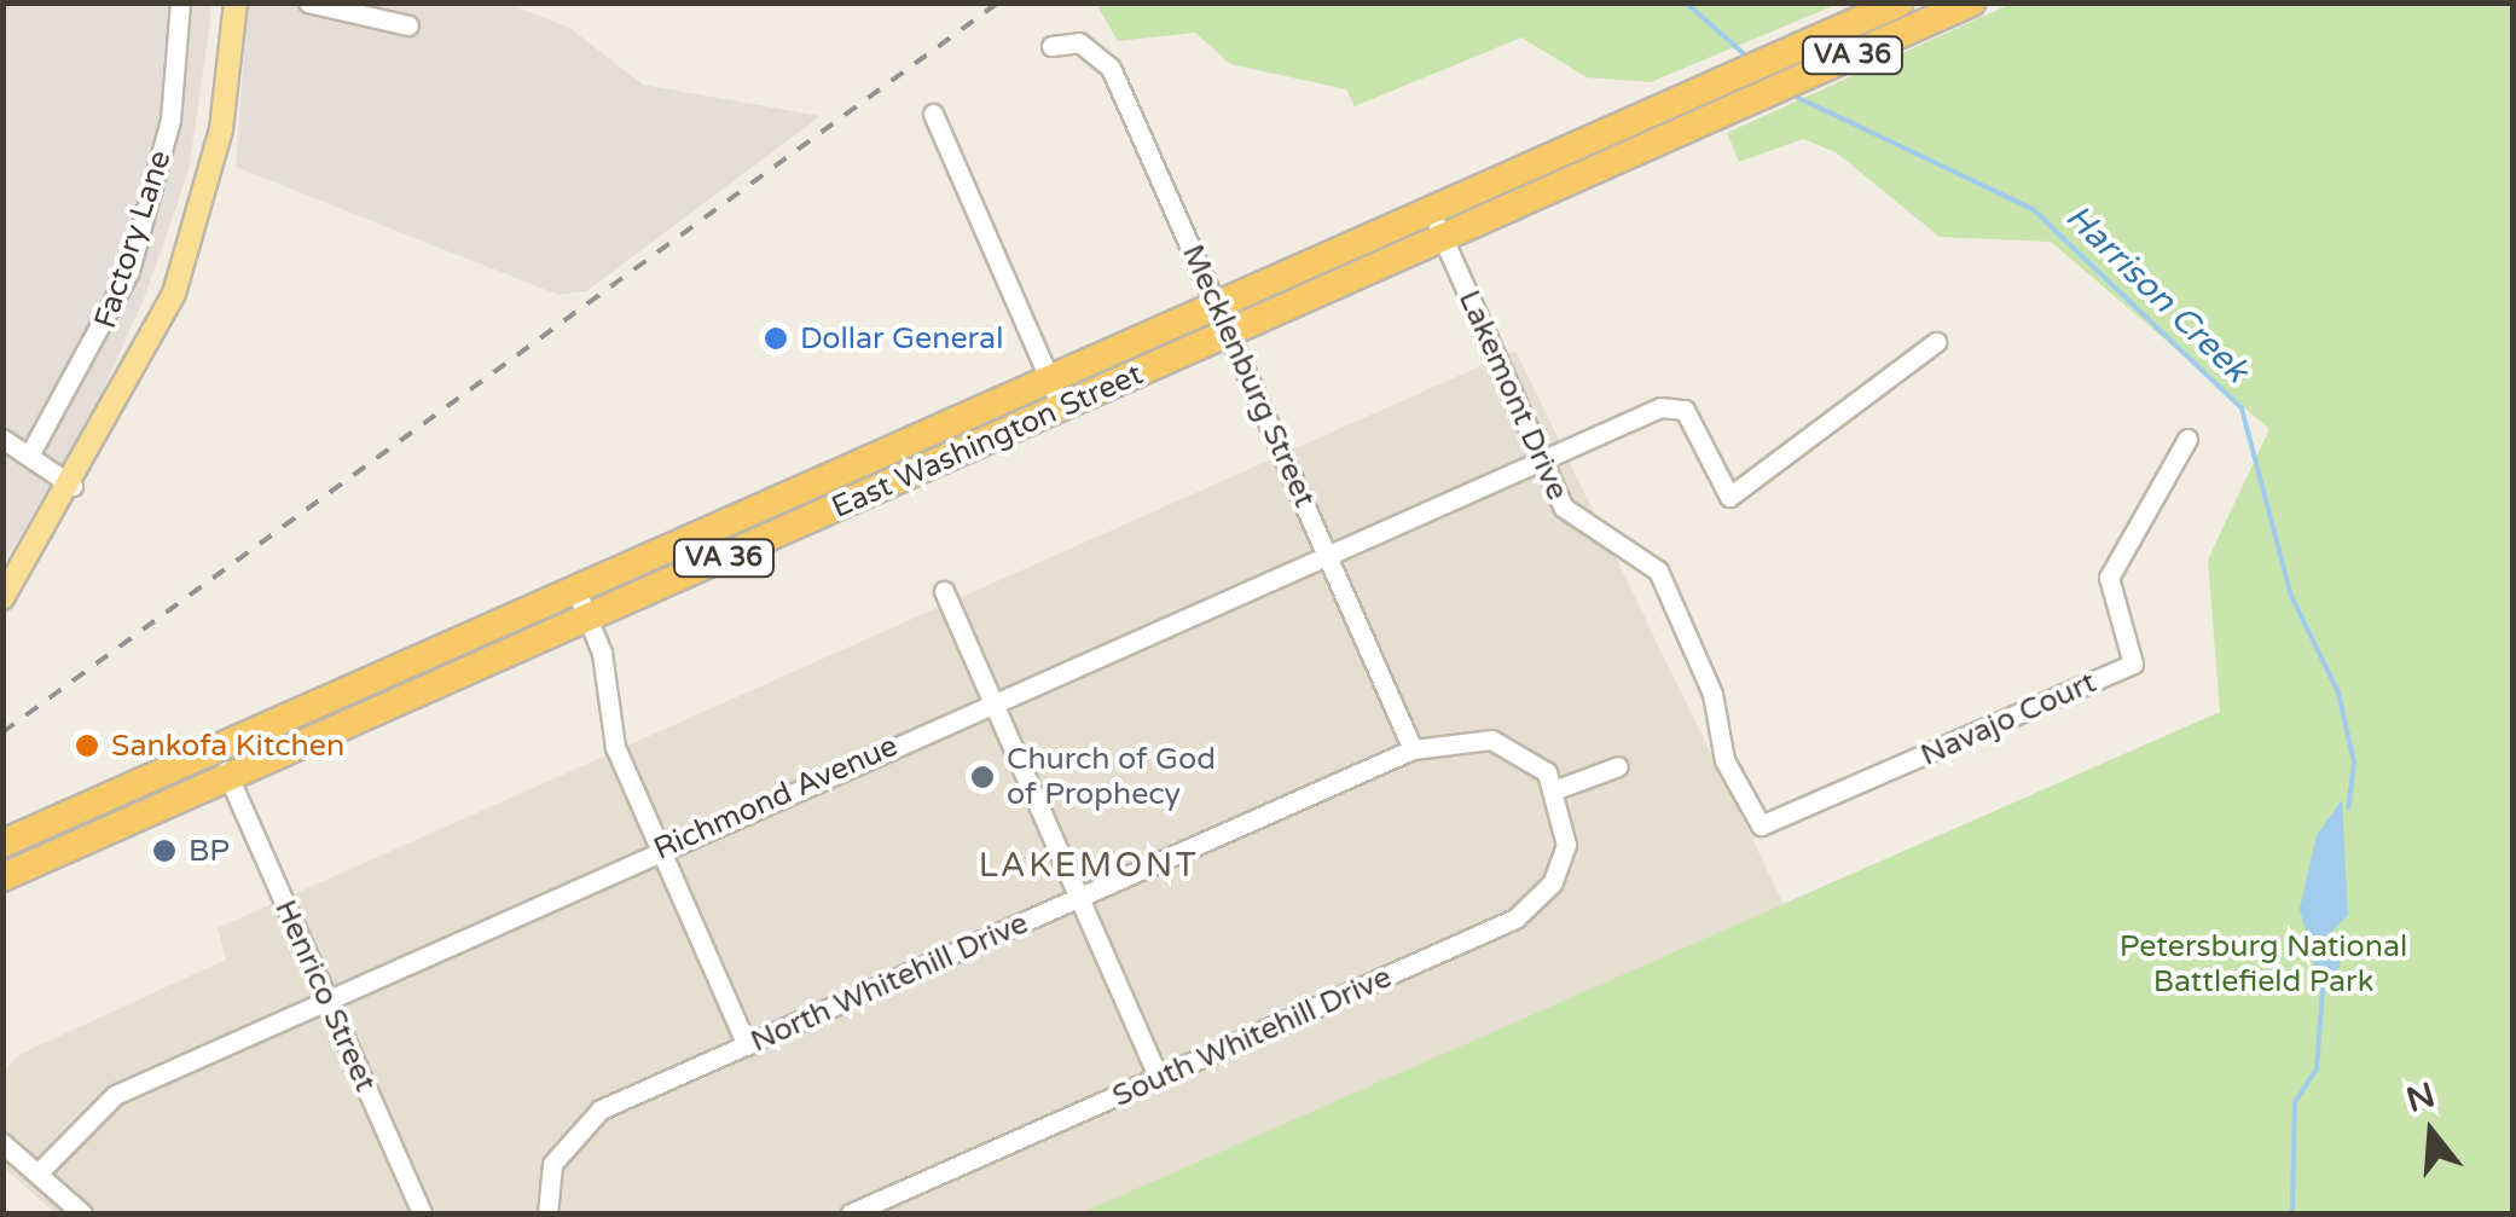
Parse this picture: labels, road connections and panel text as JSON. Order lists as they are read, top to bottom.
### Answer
{
  "streets": {
    "highway": ["VA 36", "East Washington Street"],
    "street": [
      "Factory Lane",
      "Mecklenburg Street",
      "Lakemont Drive",
      "Navajo Court",
      "Richmond Avenue",
      "North Whitehill Drive",
      "Henrico Street",
      "South Whitehill Drive"
    ]
  },
  "crossings": [
    ["Mecklenburg Street", "East Washington Street"],
    ["Mecklenburg Street", "Richmond Avenue"],
    ["Mecklenburg Street", "North Whitehill Drive"],
    ["Lakemont Drive", "East Washington Street"],
    ["Lakemont Drive", "Navajo Court"],
    ["Lakemont Drive", "Richmond Avenue"],
    ["East Washington Street", "Henrico Street"],
    ["Richmond Avenue", "Henrico Street"],
    ["North Whitehill Drive", "South Whitehill Drive"]
  ],
  "districts": ["LAKEMONT"],
  "water": ["Harrison Creek"],
  "parks": ["Petersburg National Battlefield Park"],
  "places": [
    "Dollar General",
    "Sankofa Kitchen",
    "Church of God of Prophecy",
    "BP"
  ],
  "north": "top"
}
